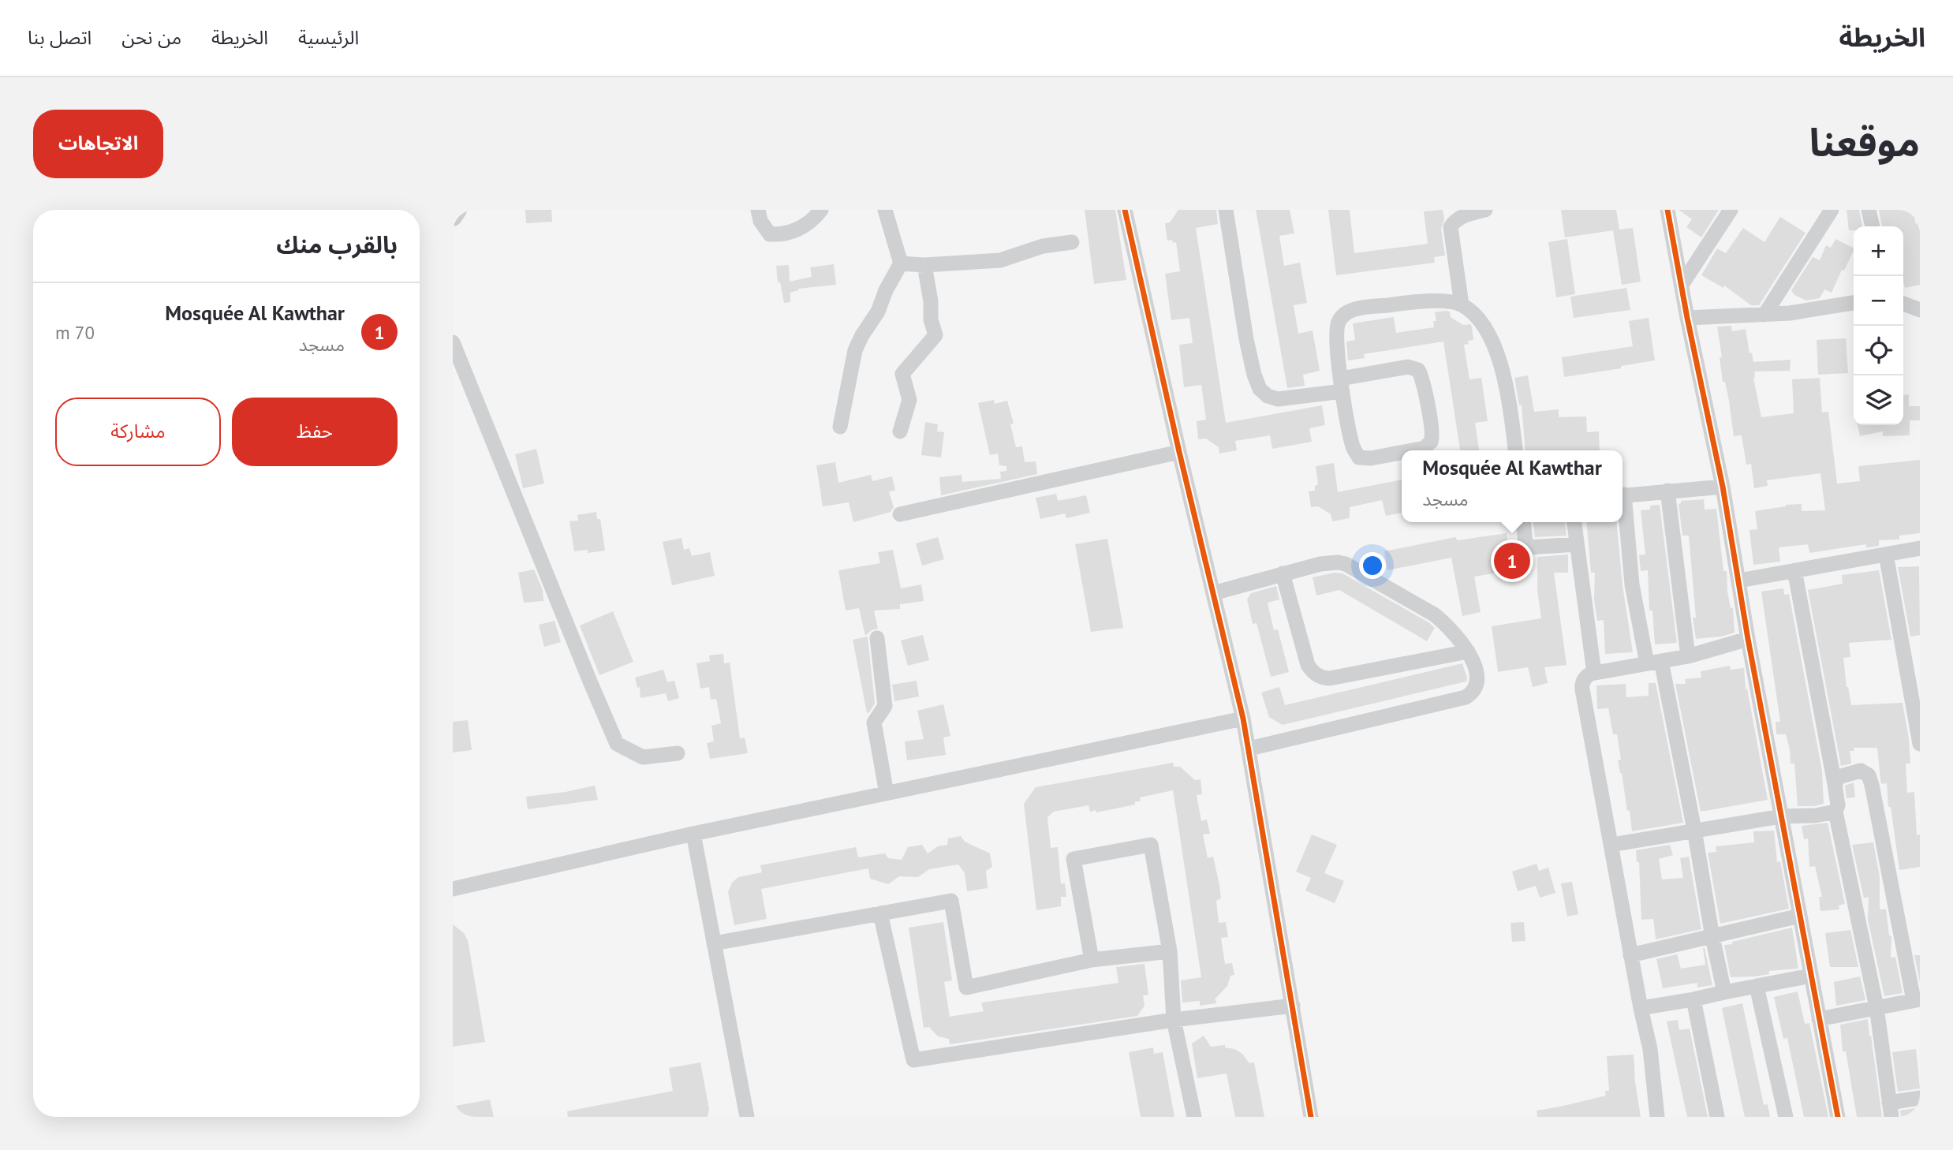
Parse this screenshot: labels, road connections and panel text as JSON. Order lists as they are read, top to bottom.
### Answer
{
  "page": {
    "header": "الخريطة",
    "nav": [
      "الرئيسية",
      "الخريطة",
      "من نحن",
      "اتصل بنا"
    ],
    "title": "موقعنا",
    "buttons": [
      "الاتجاهات",
      ["حفظ", "مشاركة"]
    ],
    "heading": "بالقرب منك",
    "map_buttons": ["+", "−"],
    "list": [
      {
        "mark": "1",
        "name": "Mosquée Al Kawthar",
        "note": "مسجد",
        "value": "70 m"
      }
    ],
    "popup": ["Mosquée Al Kawthar", "مسجد"],
    "pins": "1"
  }
}
